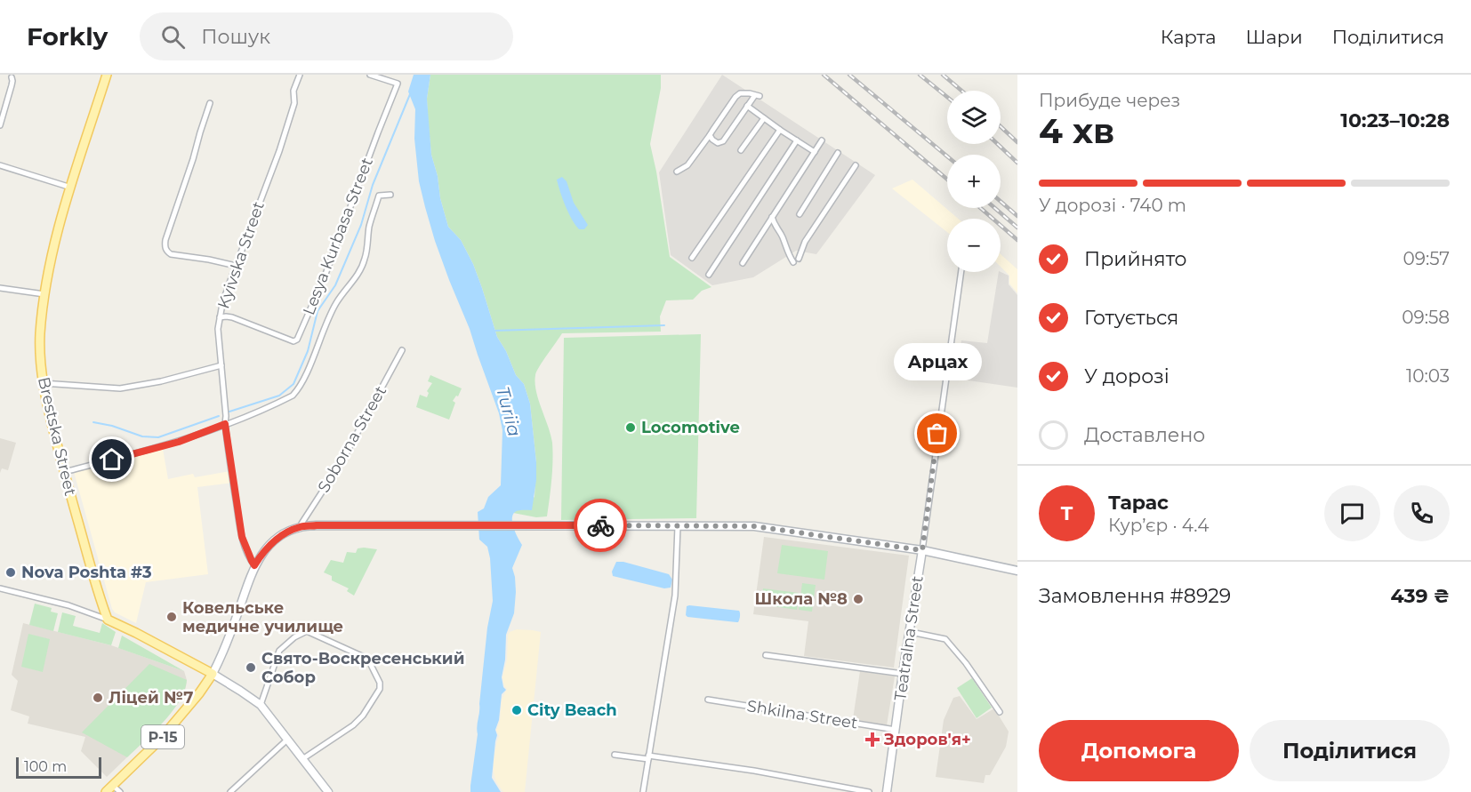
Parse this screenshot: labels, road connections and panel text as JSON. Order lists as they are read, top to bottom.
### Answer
{
  "streets": {
    "main road": ["Brestska Street", "Teatralna Street", "Р-15"],
    "street": [
      "Lesya Kurbasa Street",
      "Kyivska Street",
      "Soborna Street",
      "Shkilna Street"
    ]
  },
  "crossings": [
    ["Lesya Kurbasa Street", "Kyivska Street"],
    ["Lesya Kurbasa Street", "Brestska Street"],
    ["Teatralna Street", "Shkilna Street"]
  ],
  "water": ["Turiia"],
  "places": {
    "other": [
      "Locomotive",
      "Арцах",
      "Nova Poshta #3",
      "Школа №8",
      "Ковельське медичне училище",
      "Свято-Воскресенський Собор",
      "Ліцей №7",
      "City Beach"
    ],
    "health": ["Здоров'я+"]
  },
  "scale_bar": "100 m",
  "page": {
    "header": "Forkly",
    "search": "Пошук",
    "nav": ["Карта", "Шари", "Поділитися"],
    "heading": ["4 хв", "Прибуде через", "10:23–10:28"],
    "panel": [
      "Тарас",
      "Кур’єр · 4.4",
      "Замовлення #8929",
      "439 ₴"
    ],
    "map_buttons": ["+", "−"],
    "bar": "У дорозі · 740 m",
    "list": [
      ["Прийнято", "09:57"],
      ["Готується", "09:58"],
      ["У дорозі", "10:03"],
      "Доставлено"
    ],
    "bubble": "Арцах",
    "round": "Т",
    "buttons": ["Допомога", "Поділитися"],
    "scale": "100 m"
  }
}
